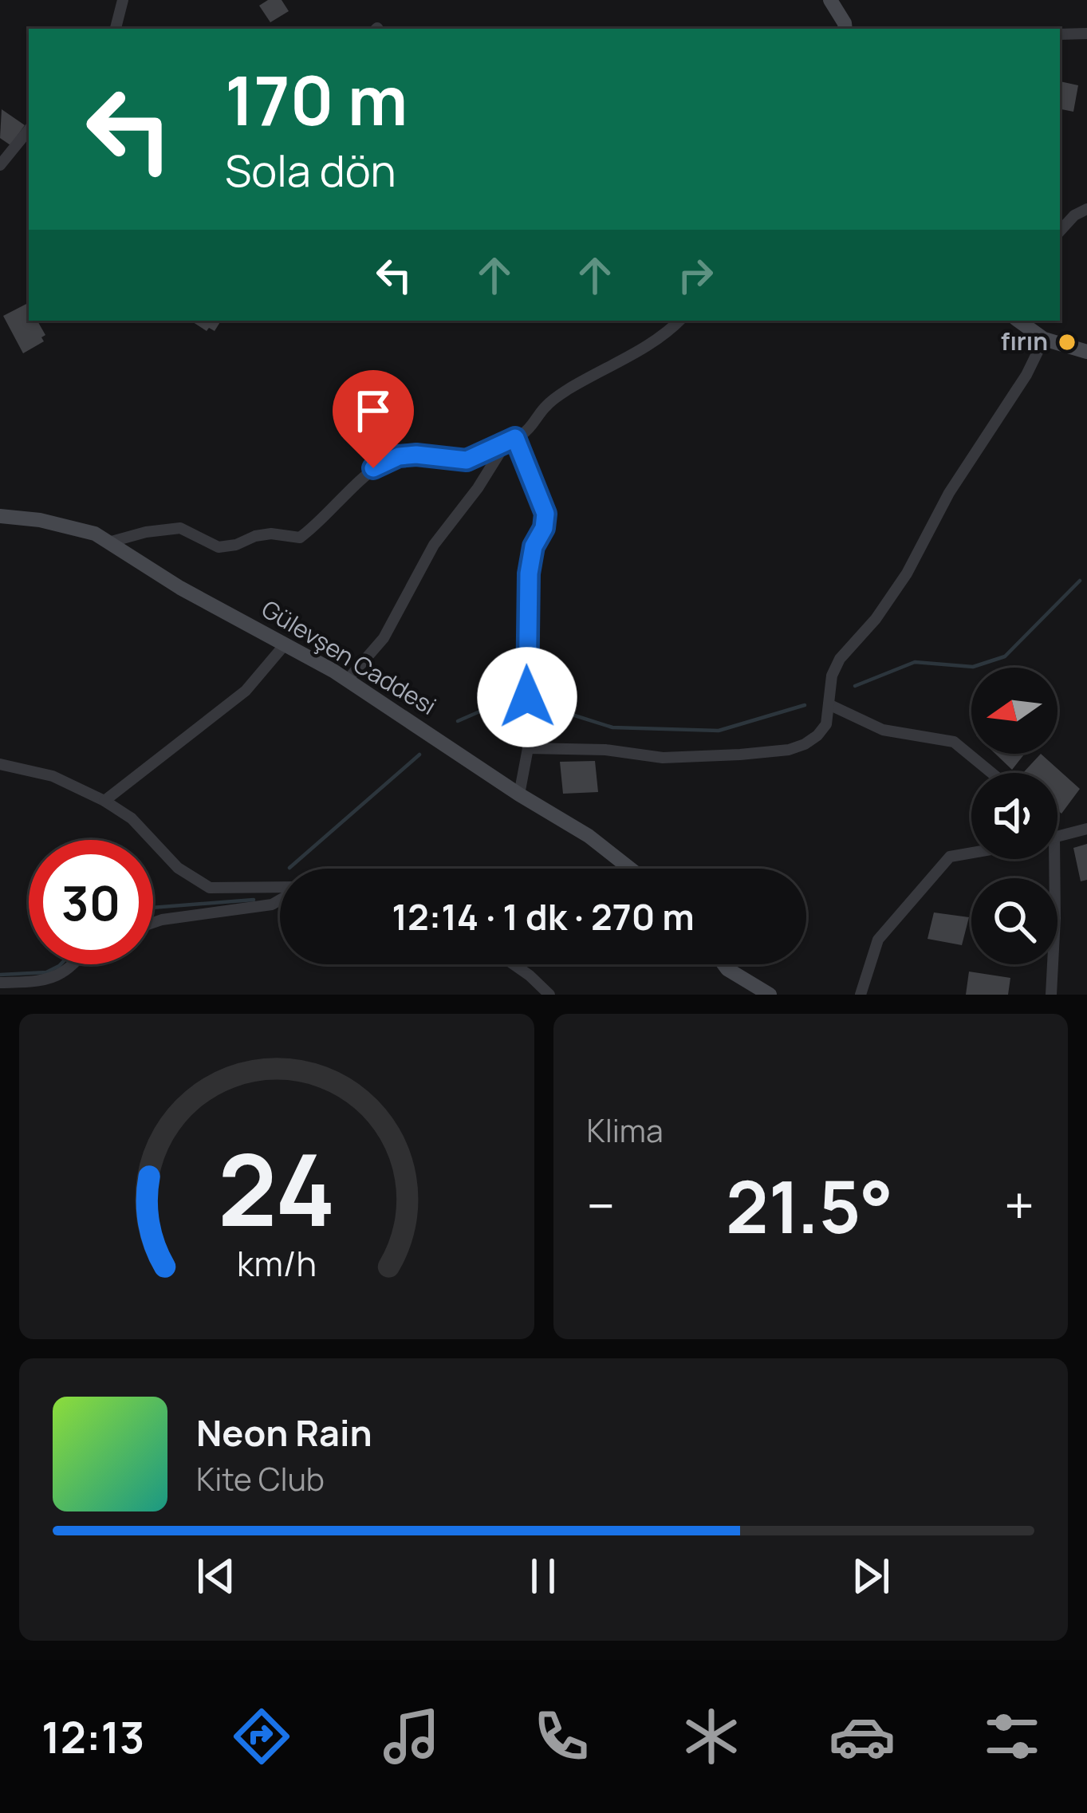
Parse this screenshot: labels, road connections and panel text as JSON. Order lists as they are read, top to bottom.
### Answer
{
  "streets": {
    "street": ["Gülevşen Caddesi"]
  },
  "places": ["fırın"],
  "north": "left",
  "page": {
    "turn": ["170 m", "Sola dön"],
    "limit": "30",
    "trip": "12:14 · 1 dk · 270 m",
    "tile": "Klima",
    "heat": ["−", "21.5°", "+"],
    "song": ["Neon Rain", "Kite Club"],
    "tabs": "12:13",
    "gauge": ["24", "km/h"]
  }
}
